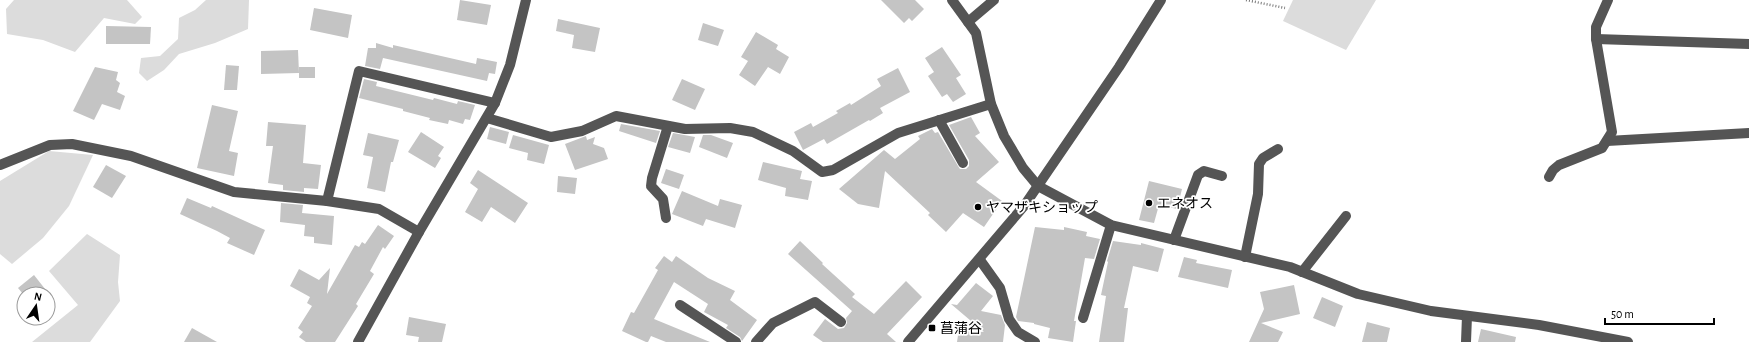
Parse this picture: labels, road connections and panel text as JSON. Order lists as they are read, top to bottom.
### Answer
{
  "places": {
    "other": ["エネオス", "ヤマザキショップ"],
    "transit": ["菖蒲谷"]
  },
  "scale_bar": "50 m",
  "north": "top"
}
